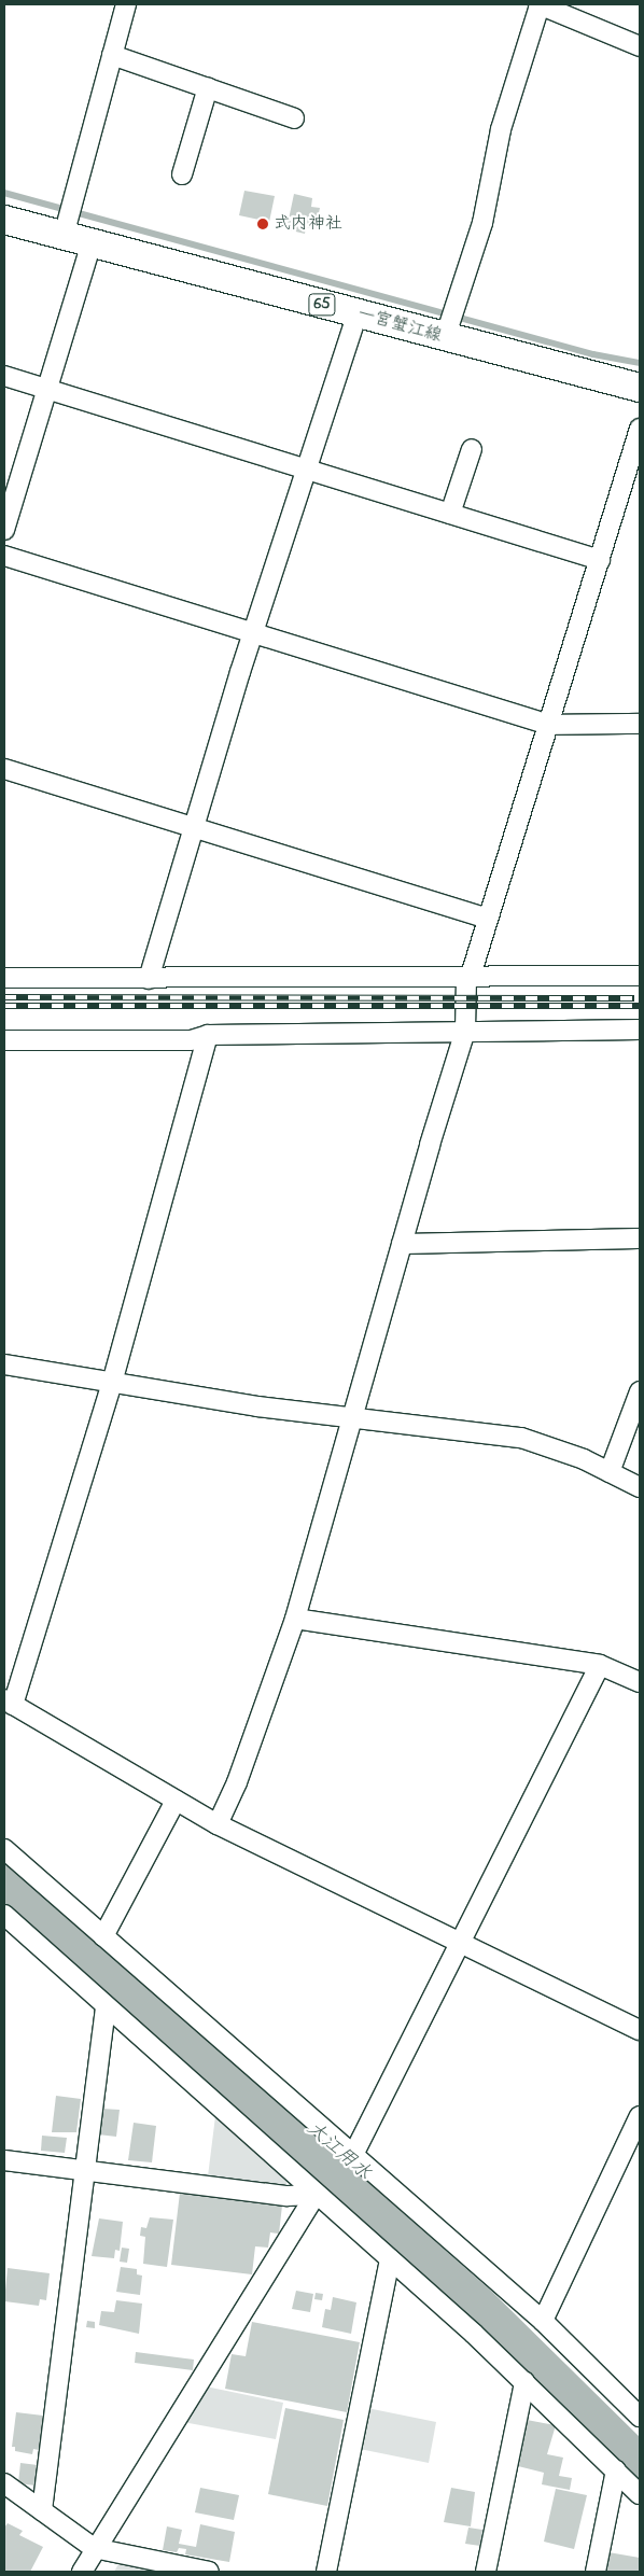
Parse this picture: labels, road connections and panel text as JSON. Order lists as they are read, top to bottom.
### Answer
{
  "streets": {
    "main road": ["65", "一宮蟹江線"]
  },
  "water": ["大江用水"],
  "places": ["式内神社"]
}
